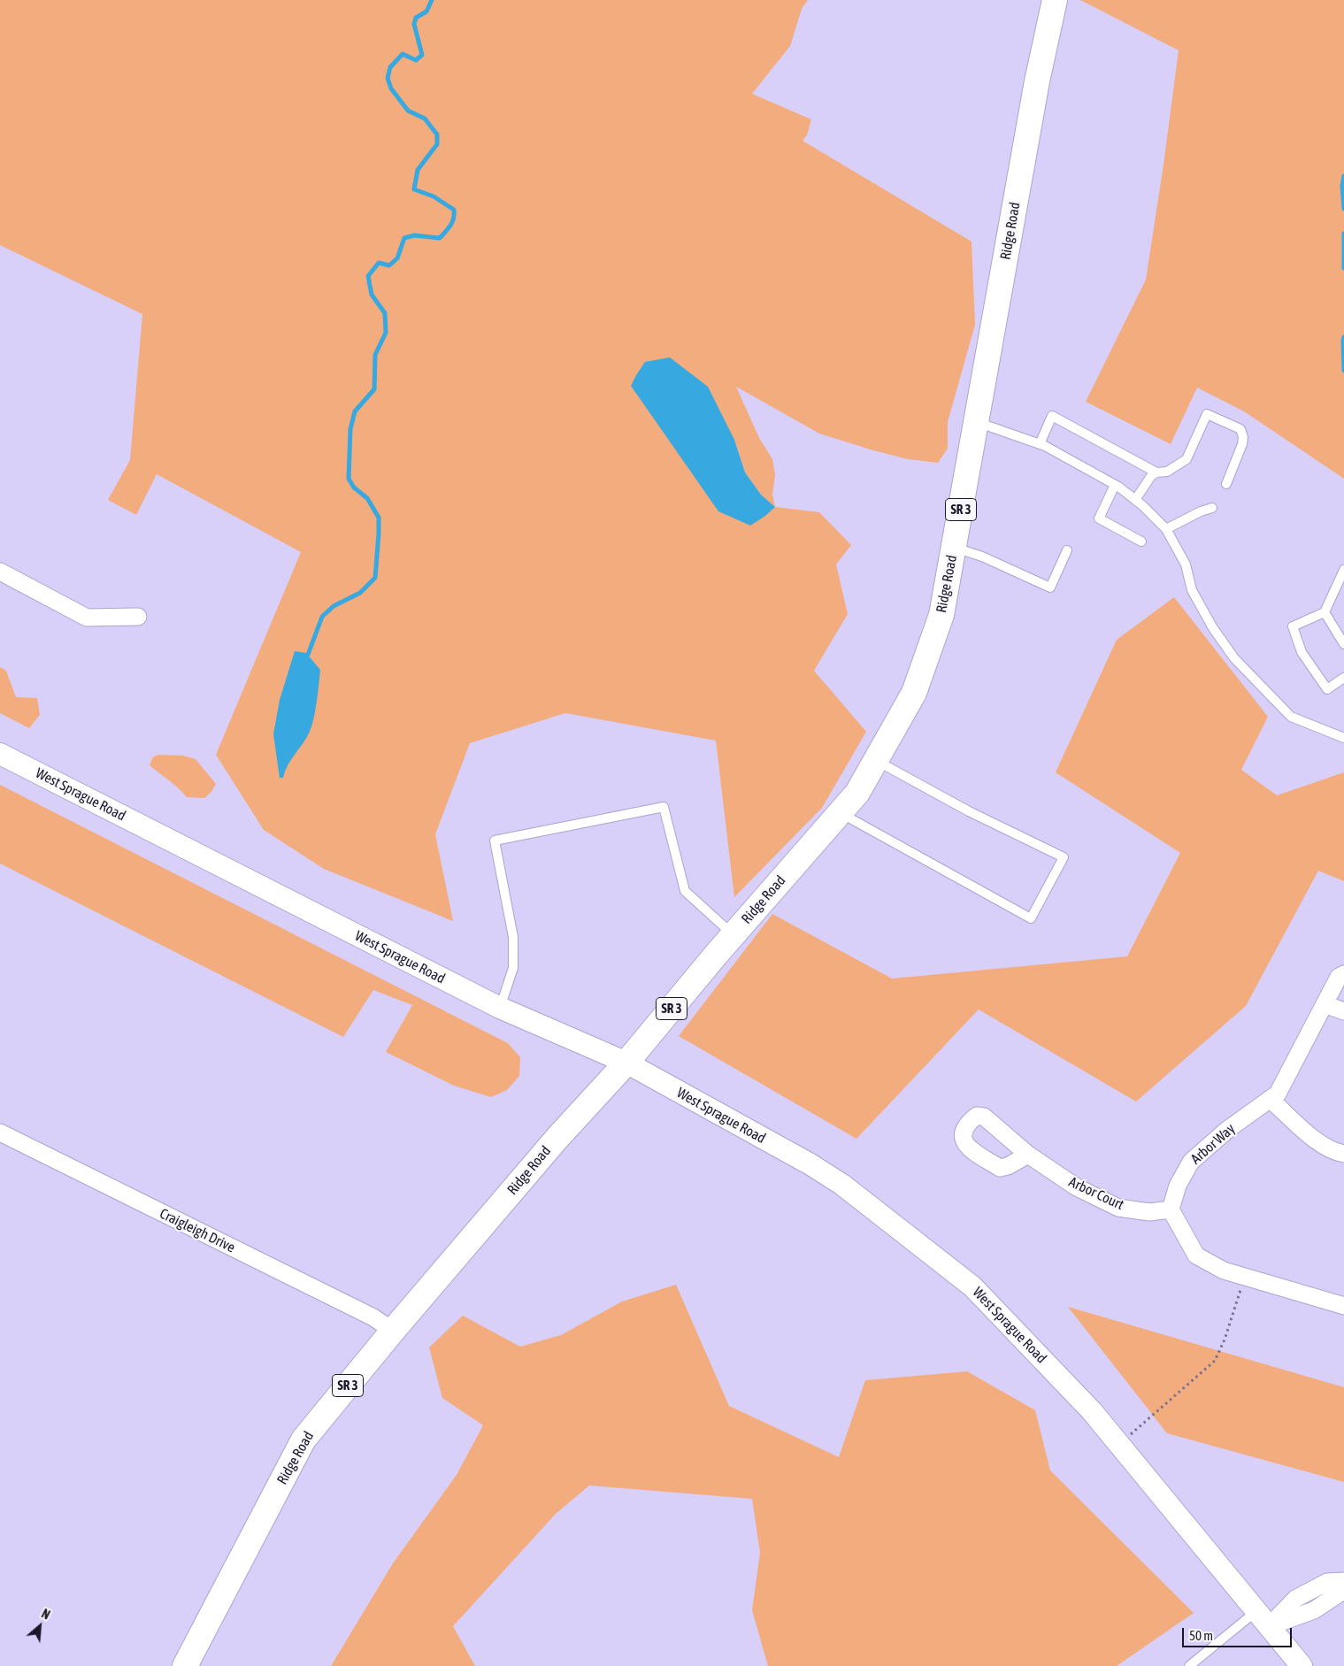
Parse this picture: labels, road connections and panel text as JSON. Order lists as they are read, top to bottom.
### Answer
{
  "streets": {
    "main road": ["Ridge Road", "SR 3"],
    "street": [
      "West Sprague Road",
      "Arbor Way",
      "Arbor Court",
      "Craigleigh Drive"
    ]
  },
  "crossings": [
    ["Ridge Road", "West Sprague Road"],
    ["Ridge Road", "Craigleigh Drive"],
    ["Arbor Way", "Arbor Court"]
  ],
  "scale_bar": "50 m",
  "north": "top right"
}
